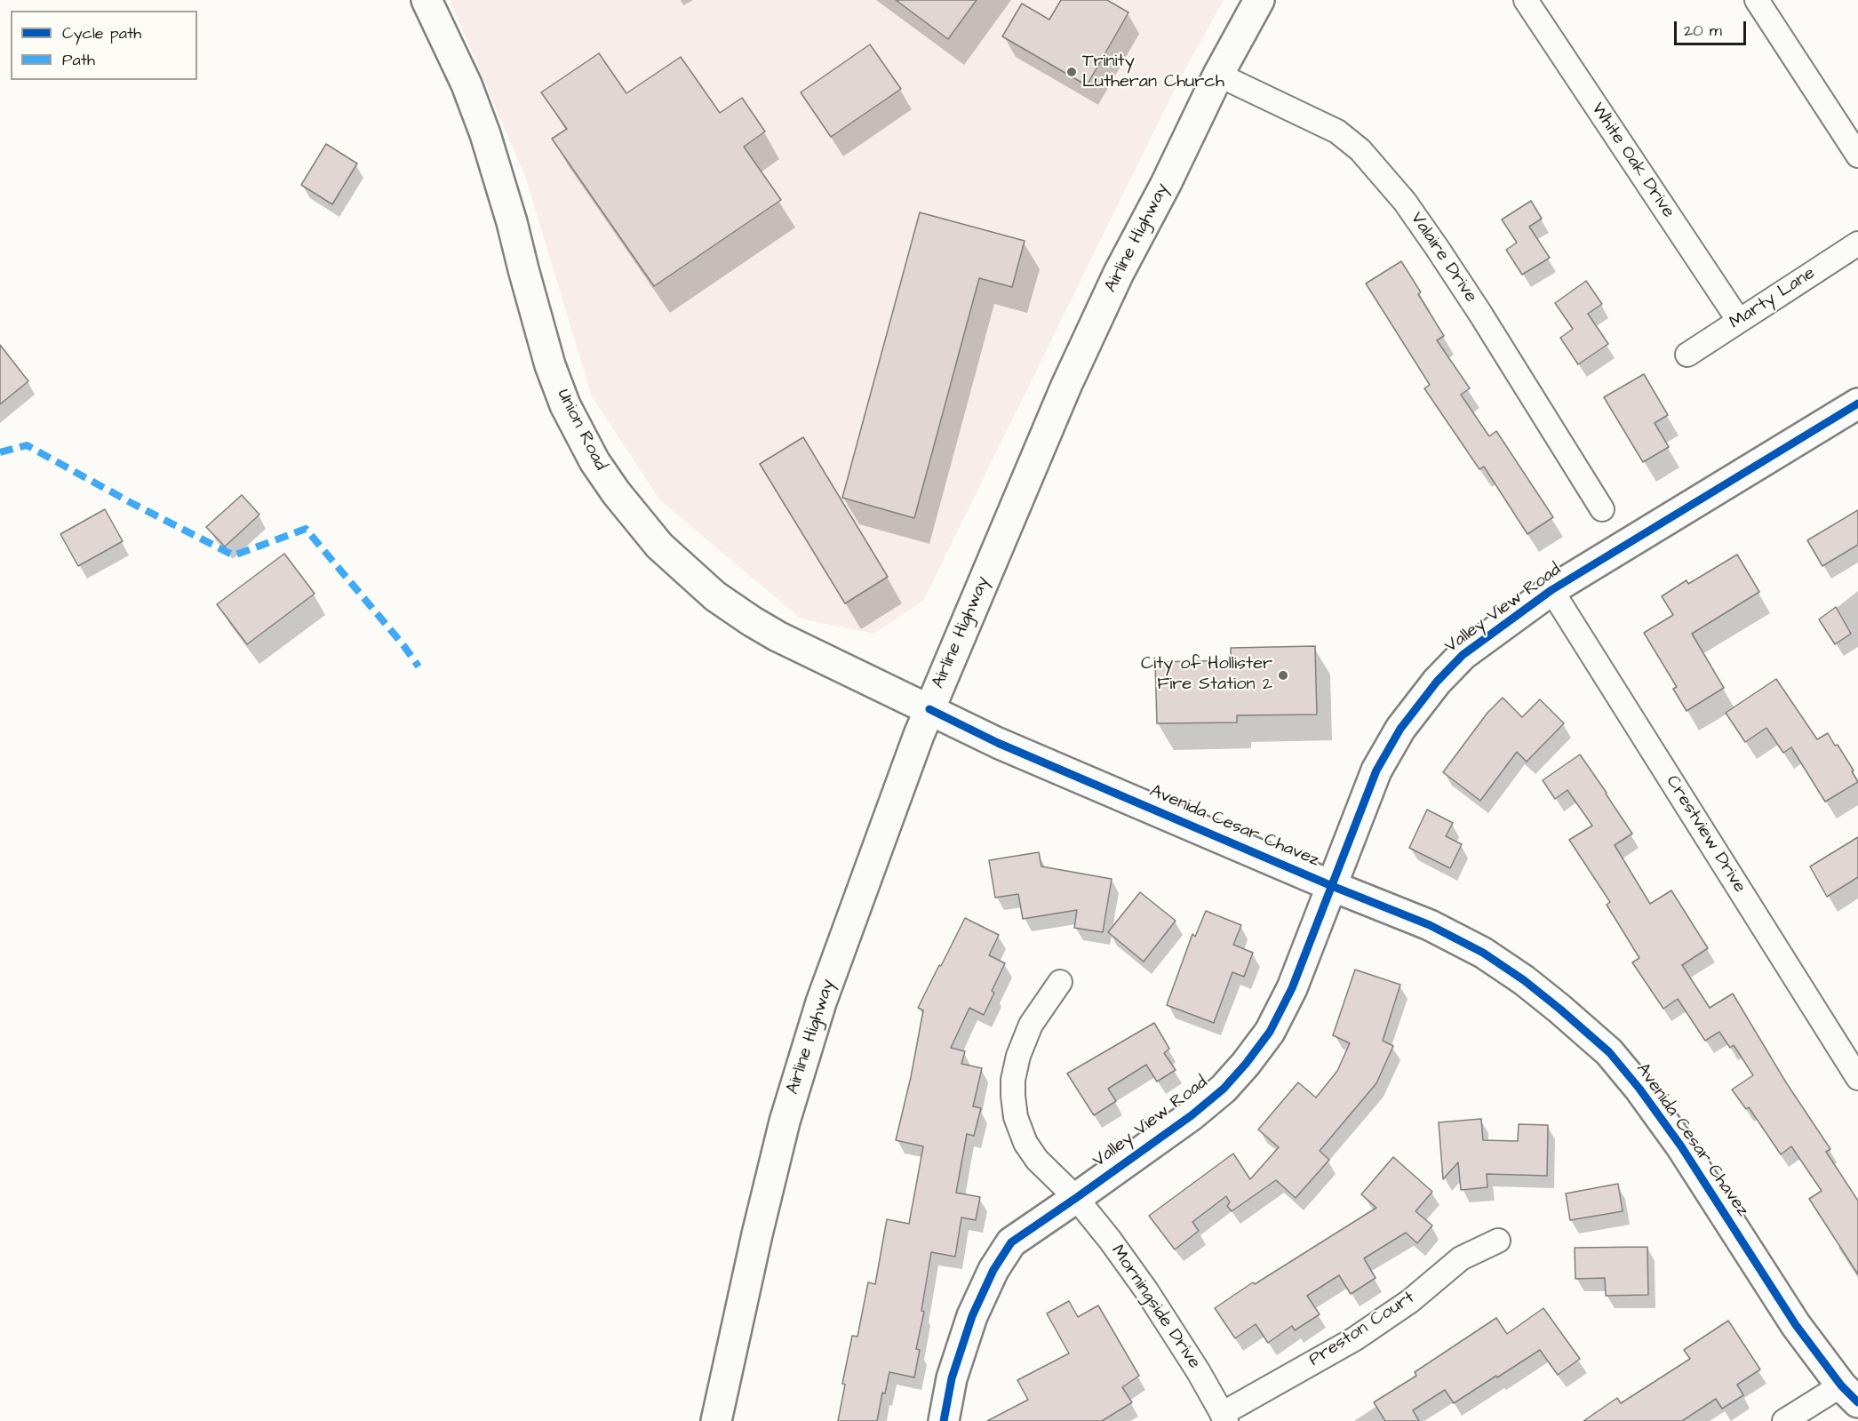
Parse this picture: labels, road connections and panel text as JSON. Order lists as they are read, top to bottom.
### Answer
{
  "streets": {
    "street": [
      "White Oak Drive",
      "Airline Highway",
      "Valaire Drive",
      "Marty Lane",
      "Union Road",
      "Valley View Road",
      "Avenida Cesar Chavez",
      "Crestview Drive",
      "Morningside Drive",
      "Preston Court"
    ]
  },
  "crossings": [
    ["White Oak Drive", "Marty Lane"],
    ["Airline Highway", "Valaire Drive"],
    ["Airline Highway", "Union Road"],
    ["Airline Highway", "Avenida Cesar Chavez"],
    ["Union Road", "Avenida Cesar Chavez"],
    ["Valley View Road", "Avenida Cesar Chavez"],
    ["Valley View Road", "Crestview Drive"],
    ["Valley View Road", "Morningside Drive"],
    ["Morningside Drive", "Preston Court"]
  ],
  "places": ["Trinity Lutheran Church", "City of Hollister Fire Station 2"],
  "legend": ["Cycle path", "Path"],
  "scale_bar": "20 m"
}
